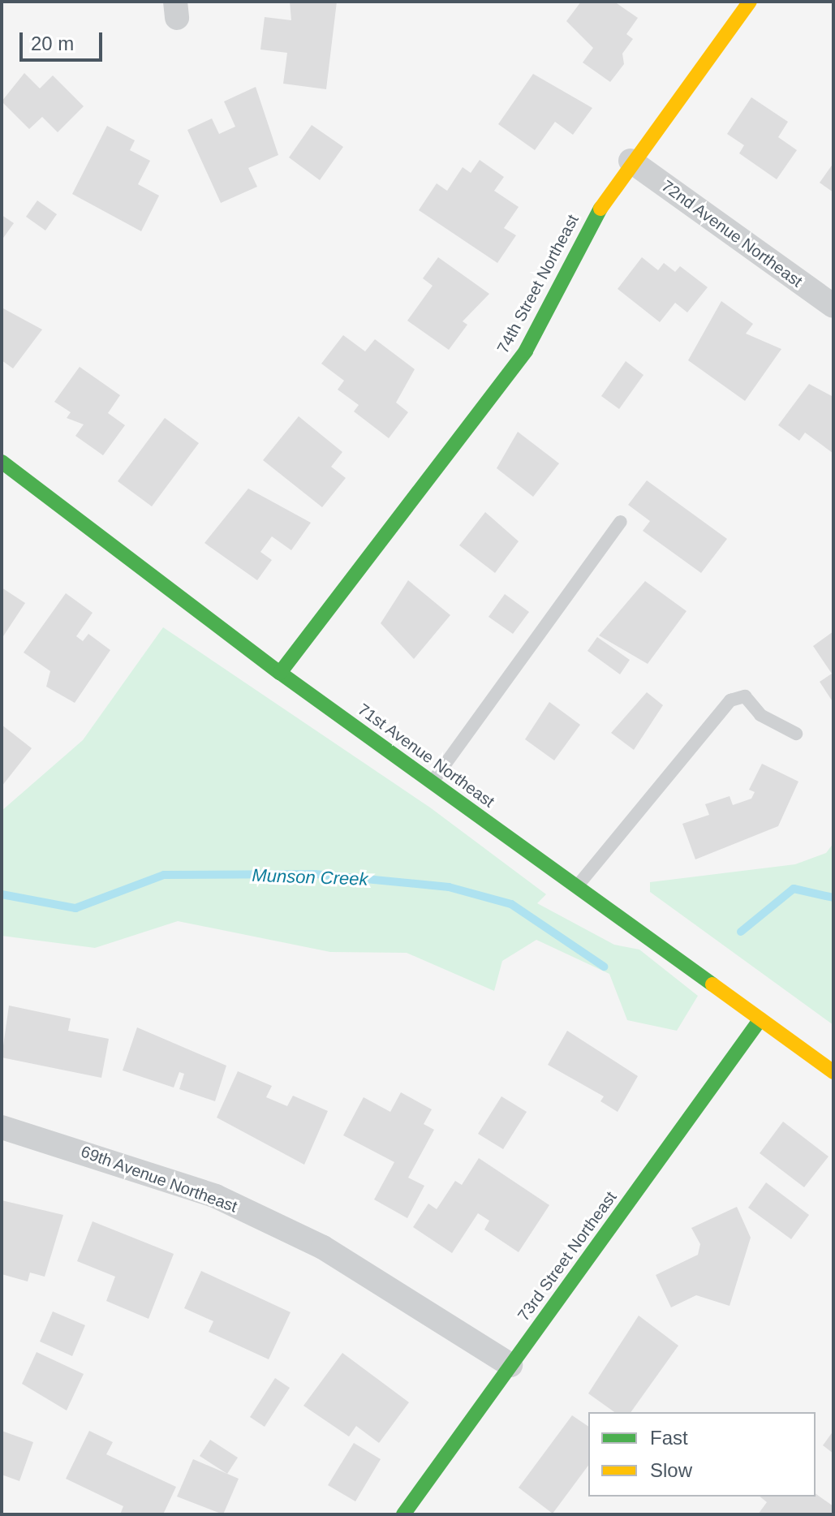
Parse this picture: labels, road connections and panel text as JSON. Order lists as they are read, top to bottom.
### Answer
{
  "streets": {
    "street": [
      "72nd Avenue Northeast",
      "74th Street Northeast",
      "71st Avenue Northeast",
      "69th Avenue Northeast",
      "73rd Street Northeast"
    ]
  },
  "crossings": [
    ["72nd Avenue Northeast", "74th Street Northeast"],
    ["74th Street Northeast", "71st Avenue Northeast"],
    ["71st Avenue Northeast", "73rd Street Northeast"],
    ["69th Avenue Northeast", "73rd Street Northeast"]
  ],
  "water": ["Munson Creek"],
  "legend": ["Fast", "Slow"],
  "scale_bar": "20 m"
}
